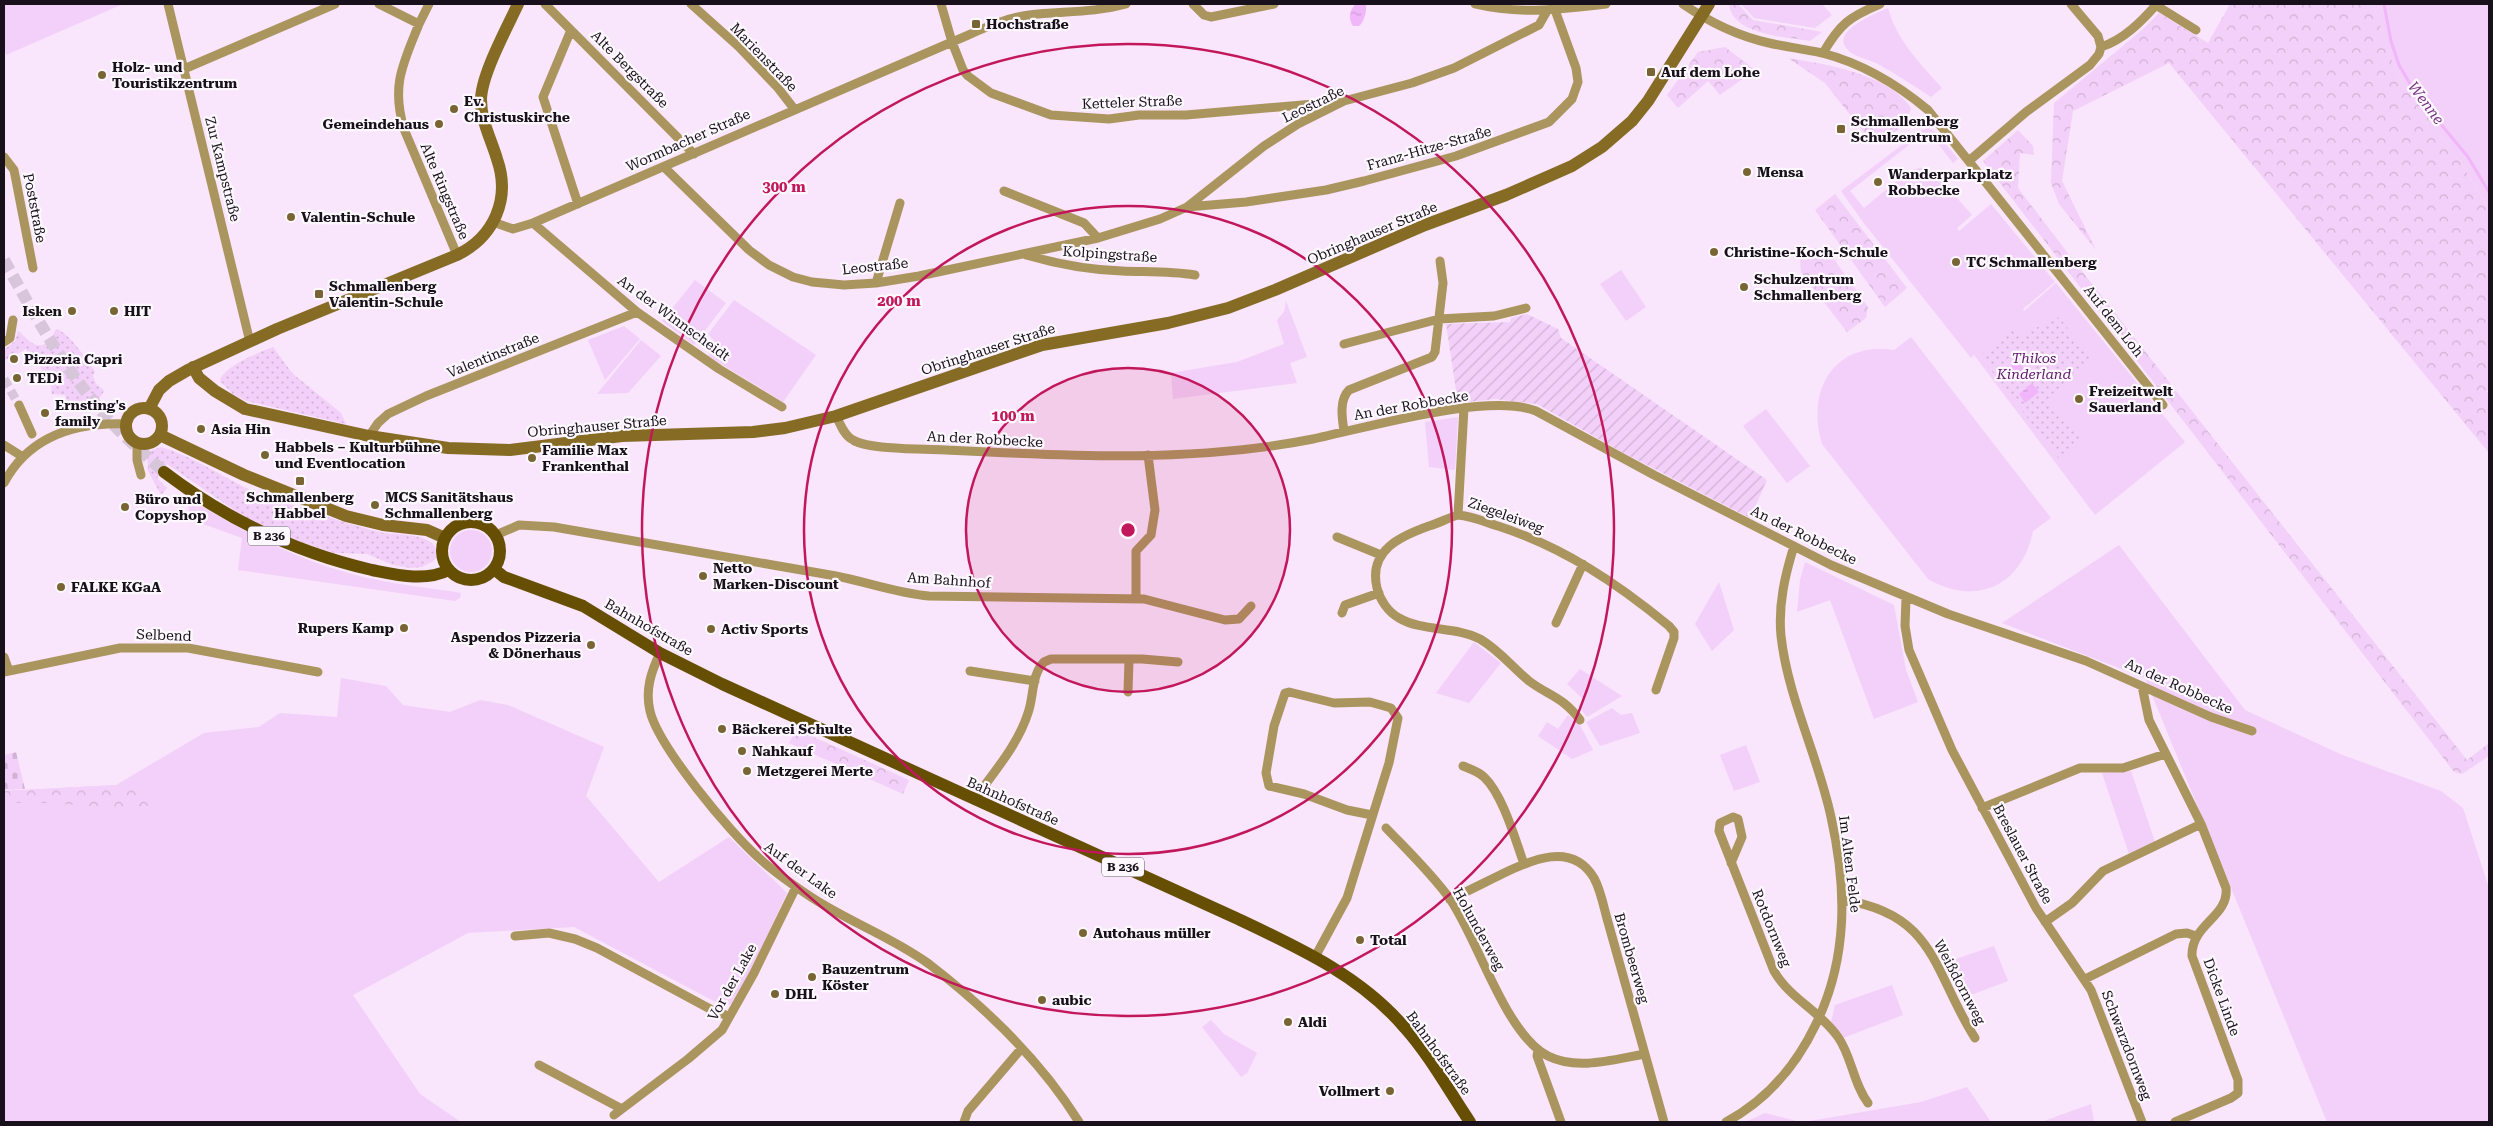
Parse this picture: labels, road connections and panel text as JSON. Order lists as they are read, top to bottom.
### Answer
{
  "streets": {
    "main road": ["B 236", "Bahnhofstraße"],
    "street": [
      "Marienstraße",
      "Alte Bergstraße",
      "Ketteler Straße",
      "Leostraße",
      "Wormbacher Straße",
      "Franz-Hitze-Straße",
      "Zur Kampstraße",
      "Alte Ringstraße",
      "Poststraße",
      "Obringhauser Straße",
      "Kolpingstraße",
      "An der Winnscheidt",
      "Auf dem Loh",
      "Valentinstraße",
      "An der Robbecke",
      "Ziegeleiweg",
      "Am Bahnhof",
      "Selbend",
      "Breslauer Straße",
      "Im Alten Felde",
      "Auf der Lake",
      "Rotdornweg",
      "Holunderweg",
      "Brombeerweg",
      "Vor der Lake",
      "Weißdornweg",
      "Dicke Linde",
      "Schwarzdornweg"
    ]
  },
  "crossings": [
    ["Marienstraße", "Wormbacher Straße"],
    ["Alte Bergstraße", "Wormbacher Straße"],
    ["Ketteler Straße", "Leostraße"],
    ["Ketteler Straße", "Wormbacher Straße"],
    ["Leostraße", "Wormbacher Straße"],
    ["Leostraße", "Franz-Hitze-Straße"],
    ["Leostraße", "Kolpingstraße"],
    ["Wormbacher Straße", "An der Winnscheidt"],
    ["Obringhauser Straße", "Auf dem Loh"],
    ["Obringhauser Straße", "Valentinstraße"],
    ["Obringhauser Straße", "An der Robbecke"],
    ["An der Winnscheidt", "Valentinstraße"],
    ["An der Robbecke", "Ziegeleiweg"],
    ["An der Robbecke", "Breslauer Straße"],
    ["An der Robbecke", "Im Alten Felde"],
    ["B 236", "Am Bahnhof"],
    ["B 236", "Bahnhofstraße"],
    ["Am Bahnhof", "Bahnhofstraße"],
    ["Bahnhofstraße", "Auf der Lake"],
    ["Breslauer Straße", "Schwarzdornweg"],
    ["Im Alten Felde", "Rotdornweg"],
    ["Im Alten Felde", "Weißdornweg"],
    ["Auf der Lake", "Vor der Lake"],
    ["Holunderweg", "Brombeerweg"],
    ["Dicke Linde", "Schwarzdornweg"]
  ],
  "water": ["Wenne"],
  "parks": ["Thikos Kinderland"],
  "places": {
    "transit": [
      "Hochstraße",
      "Auf dem Lohe",
      "Schmallenberg Schulzentrum",
      "Schmallenberg Valentin-Schule",
      "Schmallenberg Habbel"
    ],
    "other": [
      "Holz- und Touristikzentrum",
      "Ev. Christuskirche",
      "Gemeindehaus",
      "Mensa",
      "Wanderparkplatz Robbecke",
      "Valentin-Schule",
      "Christine-Koch-Schule",
      "TC Schmallenberg",
      "Schulzentrum Schmallenberg",
      "Isken",
      "HIT",
      "Pizzeria Capri",
      "TEDi",
      "Freizeitwelt Sauerland",
      "Ernsting's family",
      "Asia Hin",
      "Habbels – Kulturbühne und Eventlocation",
      "Familie Max Frankenthal",
      "MCS Sanitätshaus Schmallenberg",
      "Büro und Copyshop",
      "Netto Marken-Discount",
      "FALKE KGaA",
      "Rupers Kamp",
      "Activ Sports",
      "Aspendos Pizzeria & Dönerhaus",
      "Bäckerei Schulte",
      "Nahkauf",
      "Metzgerei Merte",
      "Autohaus müller",
      "Total",
      "Bauzentrum Köster",
      "DHL",
      "aubic",
      "Aldi",
      "Vollmert"
    ]
  },
  "rings": ["300 m", "200 m", "100 m"]
}
